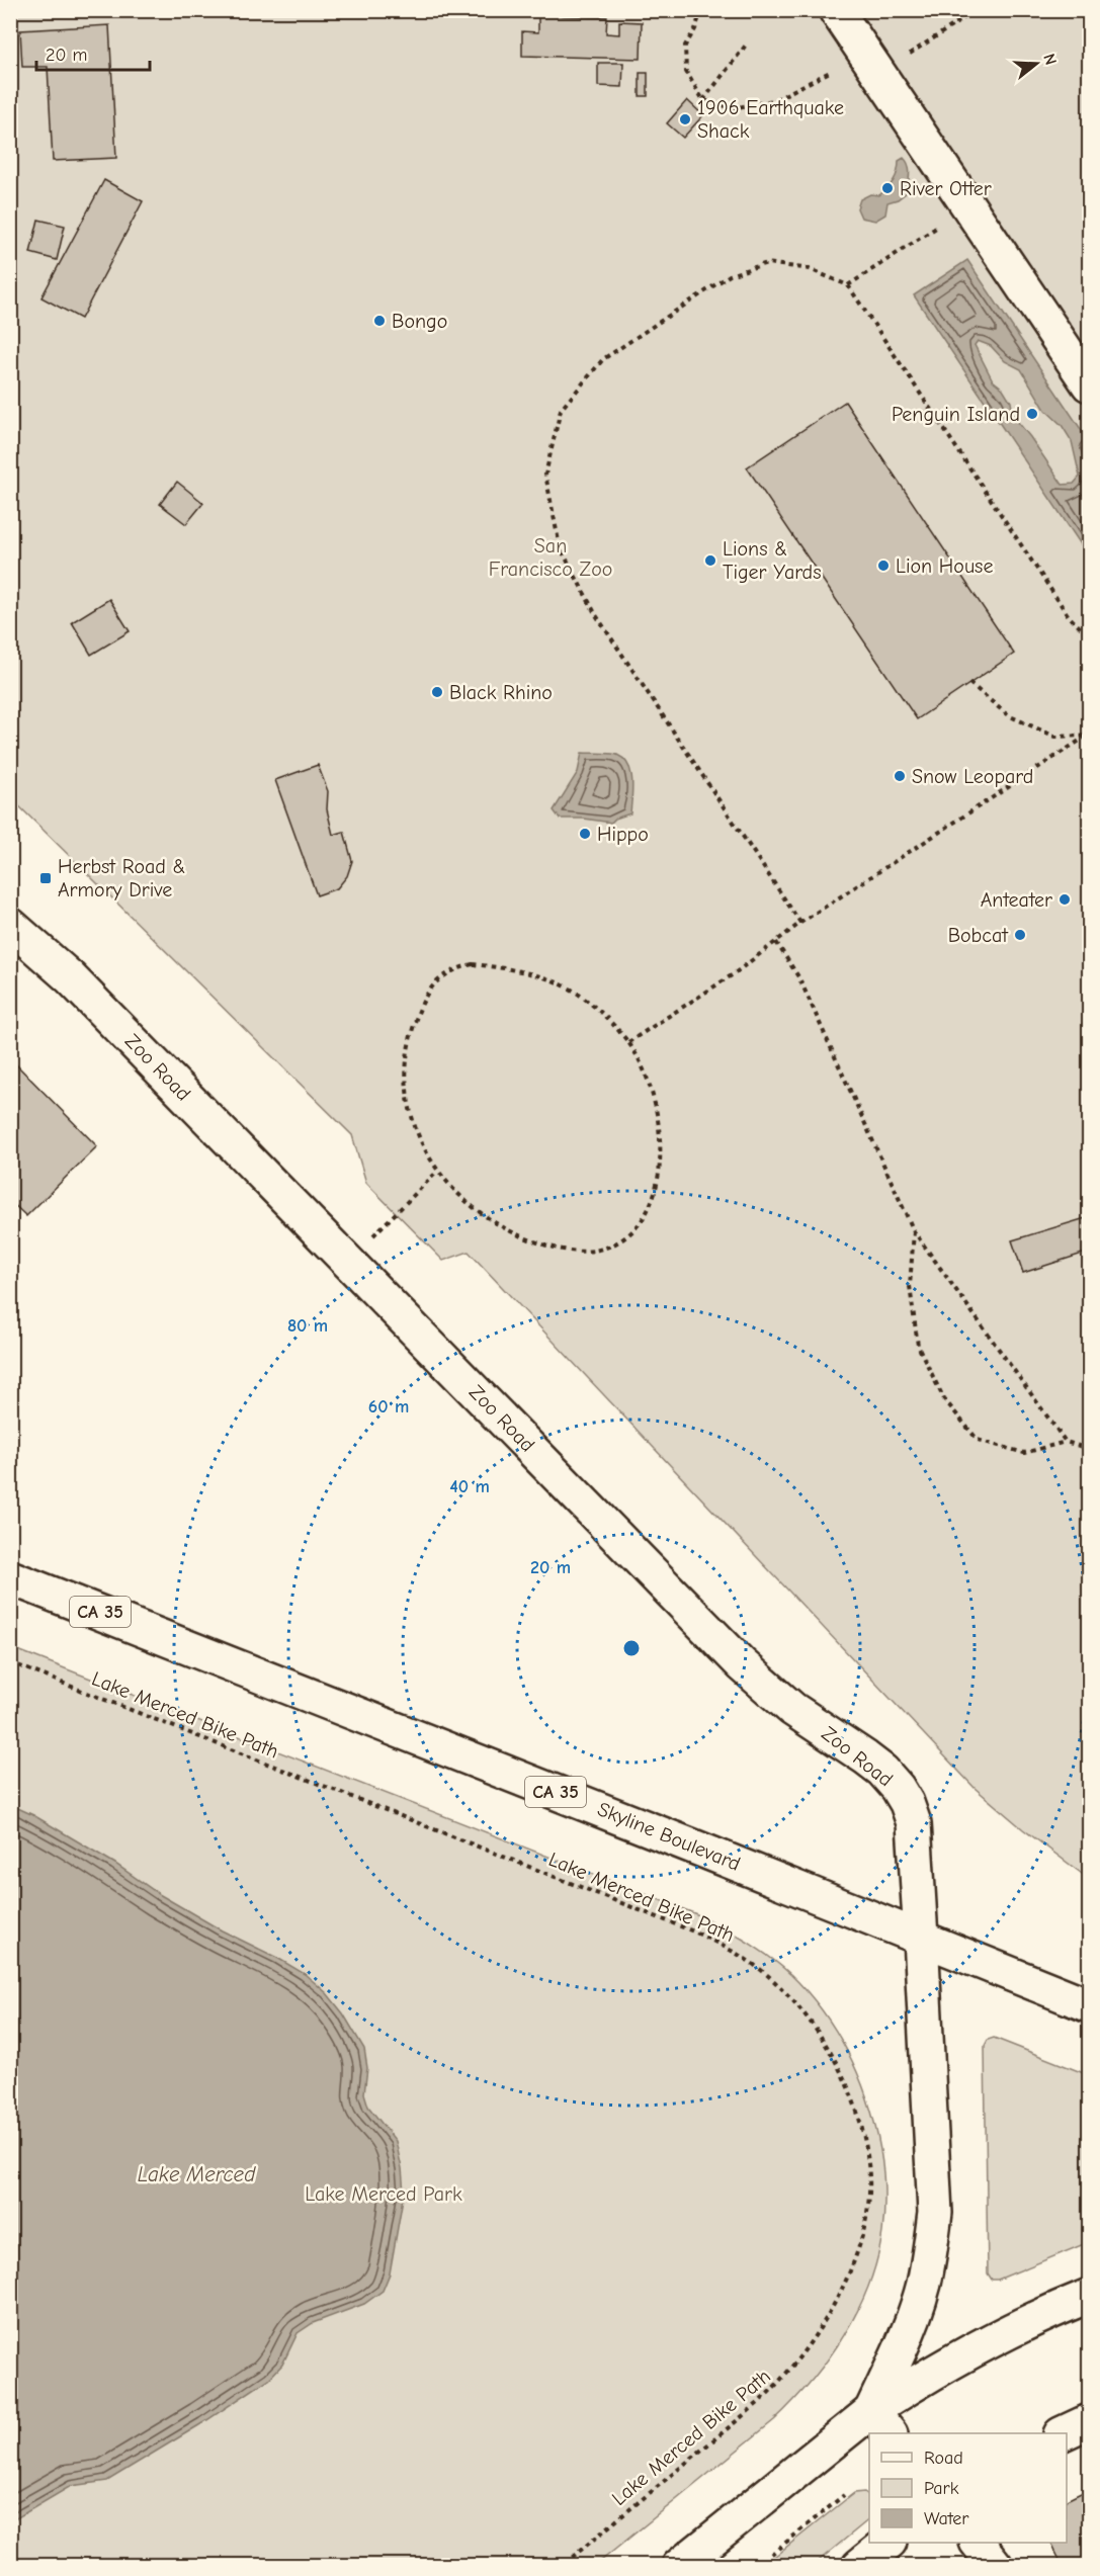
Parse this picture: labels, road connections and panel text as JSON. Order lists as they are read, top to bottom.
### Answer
{
  "streets": {
    "main road": ["Zoo Road", "CA 35", "Skyline Boulevard"],
    "path": ["Lake Merced Bike Path"]
  },
  "crossings": [
    ["Zoo Road", "Skyline Boulevard"]
  ],
  "water": ["Lake Merced"],
  "parks": ["San Francisco Zoo", "Lake Merced Park"],
  "places": {
    "other": [
      "1906 Earthquake Shack",
      "River Otter",
      "Bongo",
      "Penguin Island",
      "Lions & Tiger Yards",
      "Lion House",
      "Black Rhino",
      "Snow Leopard",
      "Hippo",
      "Anteater",
      "Bobcat"
    ],
    "transit": ["Herbst Road & Armory Drive"]
  },
  "legend": ["Road", "Park", "Water"],
  "scale_bar": "20 m",
  "north": "right",
  "rings": [
    "80 m",
    "60 m",
    "40 m",
    "20 m"
  ]
}
